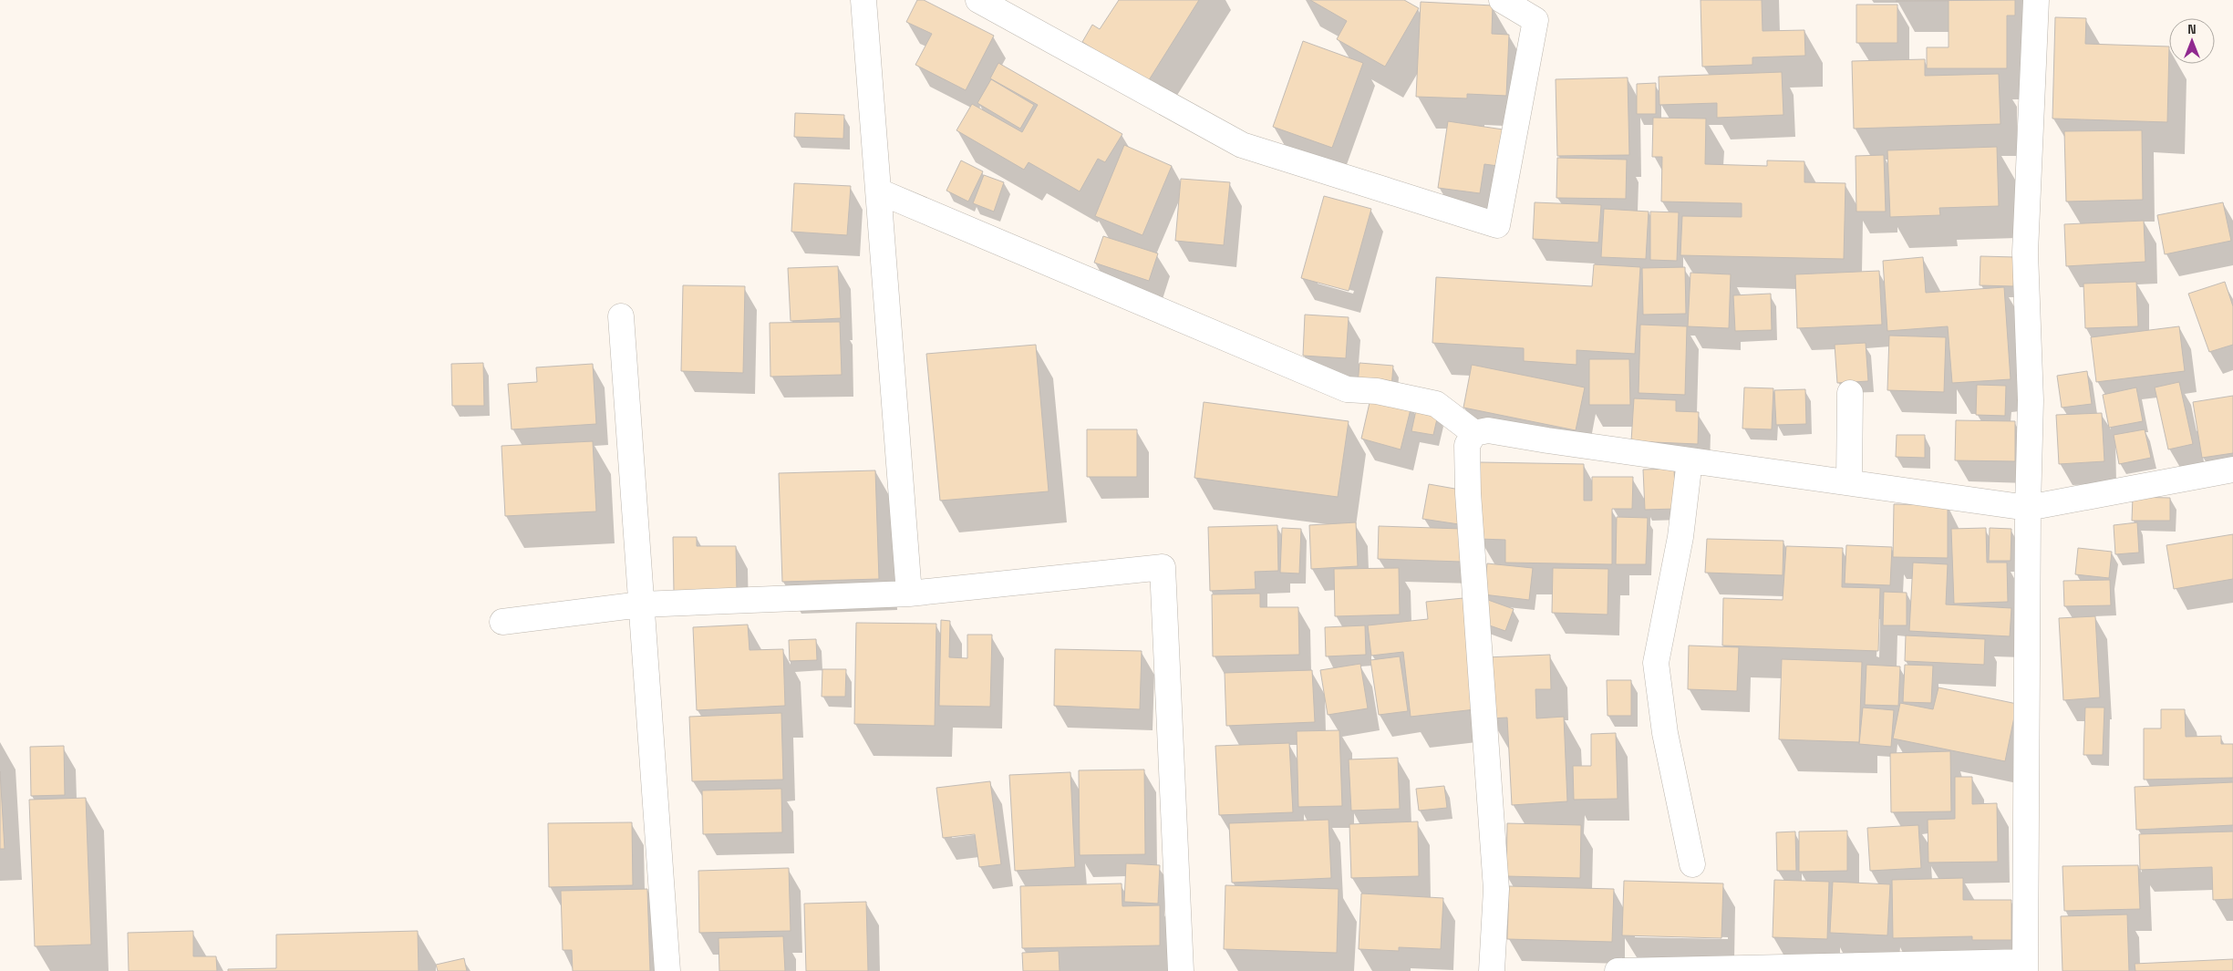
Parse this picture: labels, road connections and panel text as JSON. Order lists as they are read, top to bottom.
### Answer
{
  "north": "top"
}
